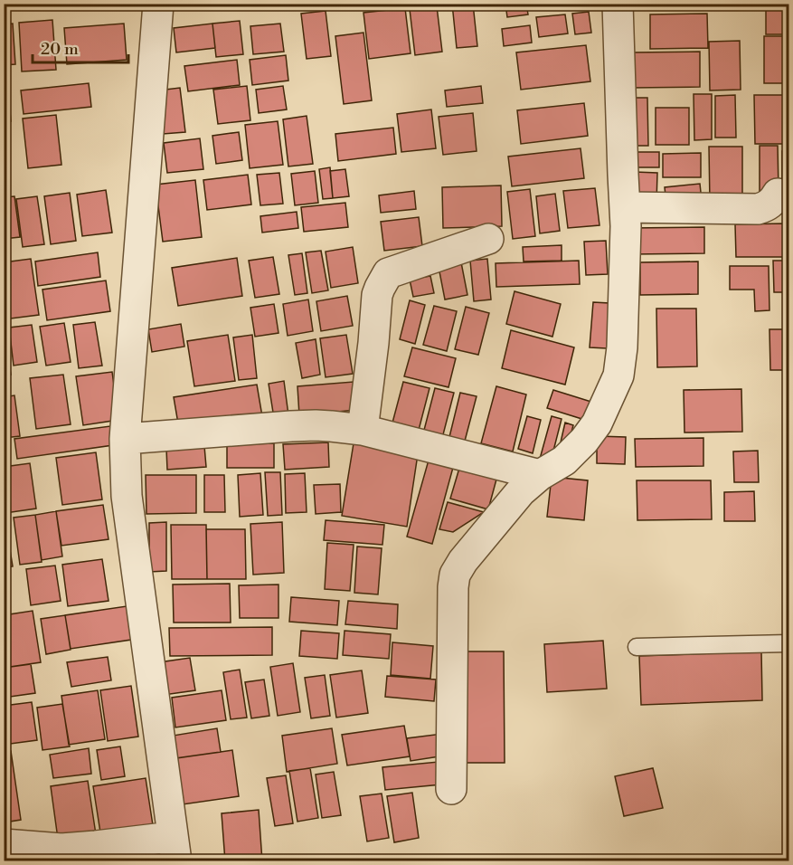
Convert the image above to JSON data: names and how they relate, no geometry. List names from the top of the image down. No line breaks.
{"scale_bar":"20 m"}
